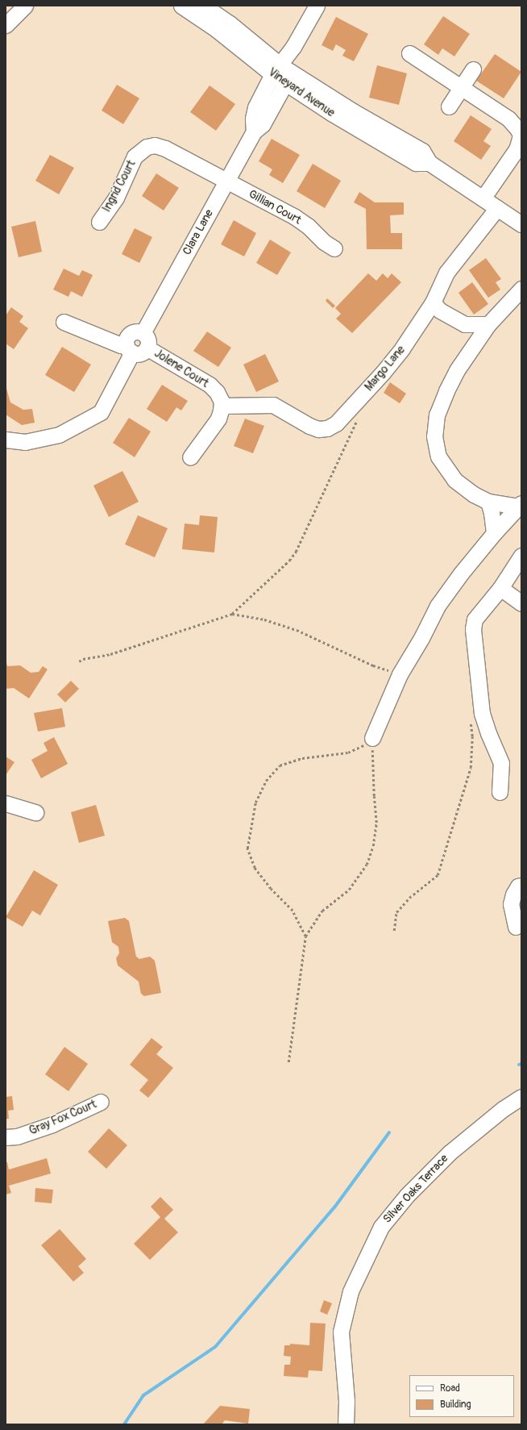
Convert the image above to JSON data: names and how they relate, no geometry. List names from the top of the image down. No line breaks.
{"streets":{"street":["Vineyard Avenue","Ingrid Court","Gillian Court","Clara Lane","Jolene Court","Margo Lane","Gray Fox Court","Silver Oaks Terrace"]},"crossings":[["Vineyard Avenue","Clara Lane"],["Vineyard Avenue","Margo Lane"],["Ingrid Court","Gillian Court"],["Ingrid Court","Clara Lane"],["Gillian Court","Clara Lane"],["Clara Lane","Jolene Court"],["Jolene Court","Margo Lane"]],"legend":["Road","Building"]}
